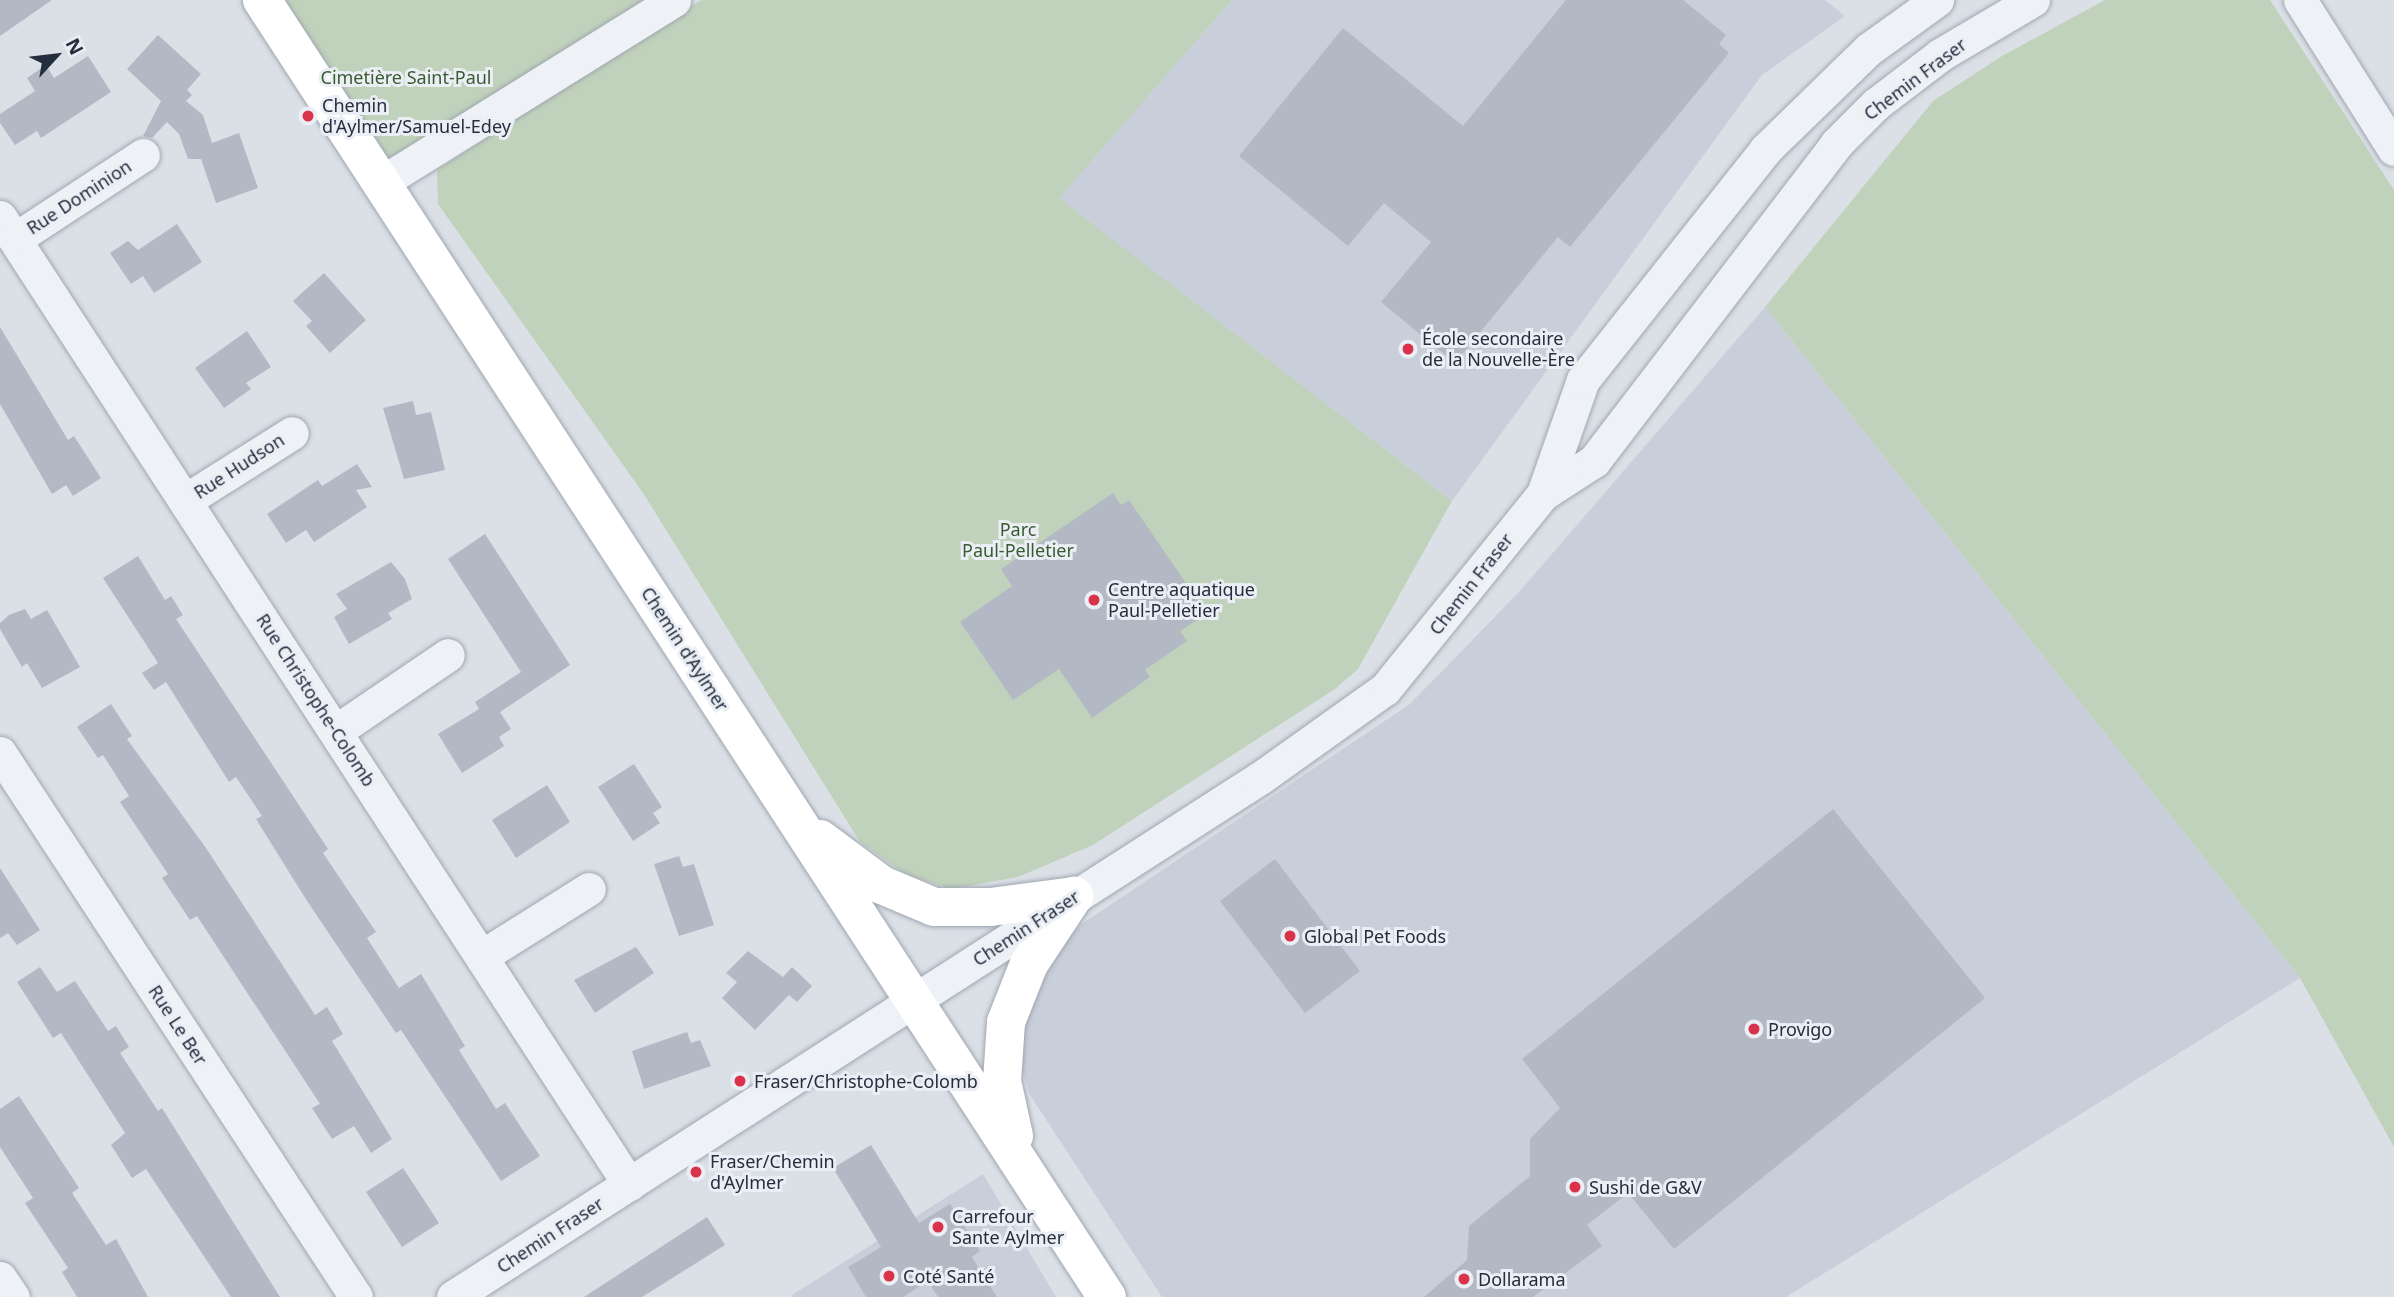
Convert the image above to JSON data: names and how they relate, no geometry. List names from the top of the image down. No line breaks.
{"streets":{"main road":["Chemin d'Aylmer"],"street":["Chemin Fraser","Rue Dominion","Rue Hudson","Rue Christophe-Colomb","Rue Le Ber"]},"crossings":[["Chemin Fraser","Chemin d'Aylmer"],["Chemin Fraser","Rue Christophe-Colomb"],["Rue Dominion","Rue Christophe-Colomb"],["Rue Hudson","Rue Christophe-Colomb"]],"parks":["Cimetière Saint-Paul","Parc Paul-Pelletier"],"places":["Chemin d'Aylmer/Samuel-Edey","École secondaire de la Nouvelle-Ère","Centre aquatique Paul-Pelletier","Global Pet Foods","Provigo","Fraser/Christophe-Colomb","Fraser/Chemin d'Aylmer","Sushi de G&V","Carrefour Sante Aylmer","Coté Santé","Dollarama"],"north":"top right"}
